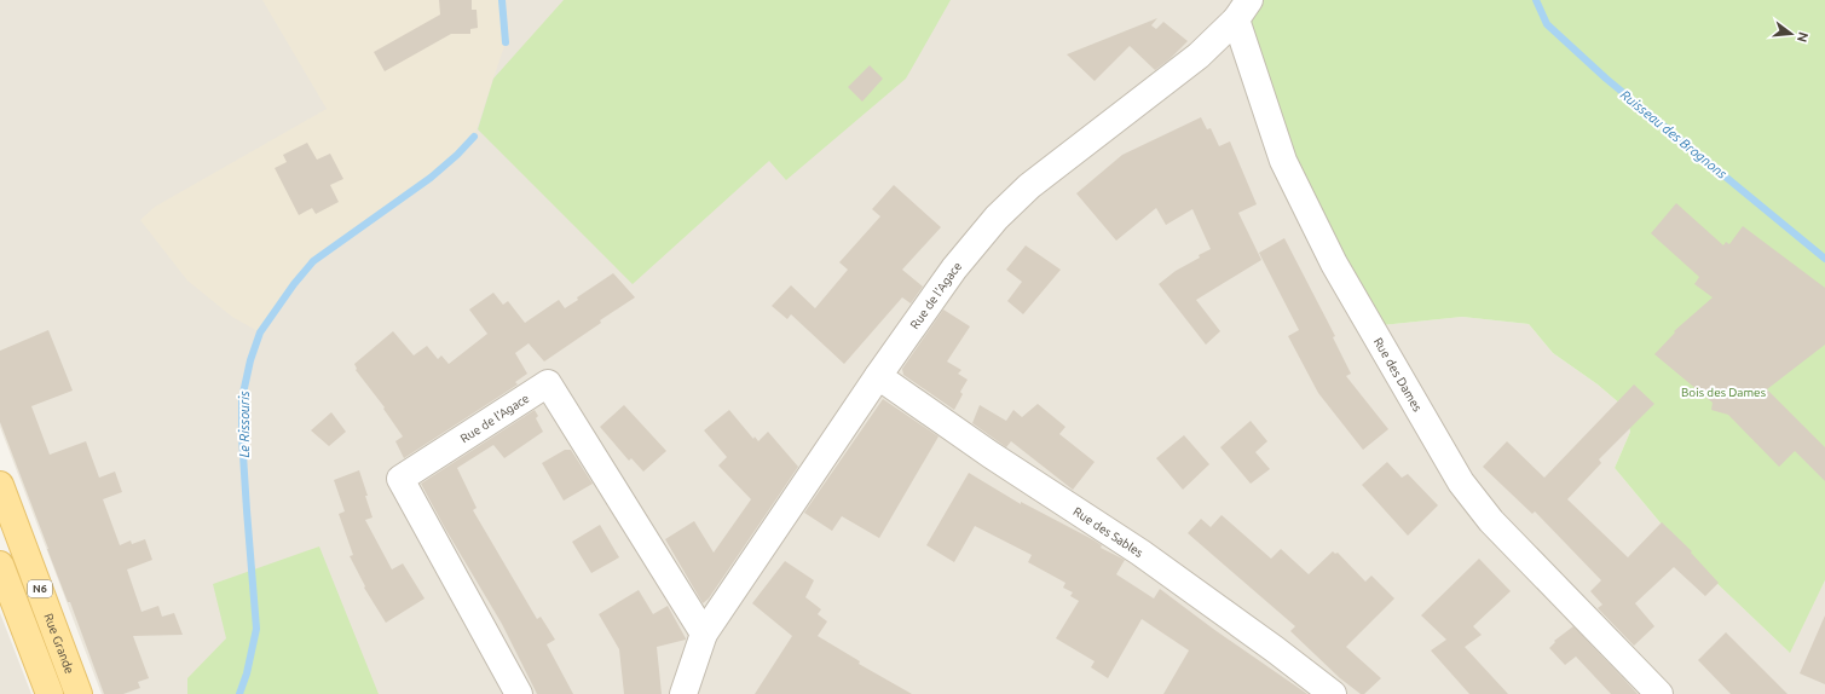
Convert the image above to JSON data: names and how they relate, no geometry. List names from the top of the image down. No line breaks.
{"streets":{"main road":["N6","Rue Grande"],"street":["Rue de l'Agace","Rue des Dames","Rue des Sables"]},"crossings":[["Rue de l'Agace","Rue des Dames"],["Rue de l'Agace","Rue des Sables"]],"water":["Ruisseau des Brognons","Le Rissouris"],"parks":["Bois des Dames"],"north":"right"}
